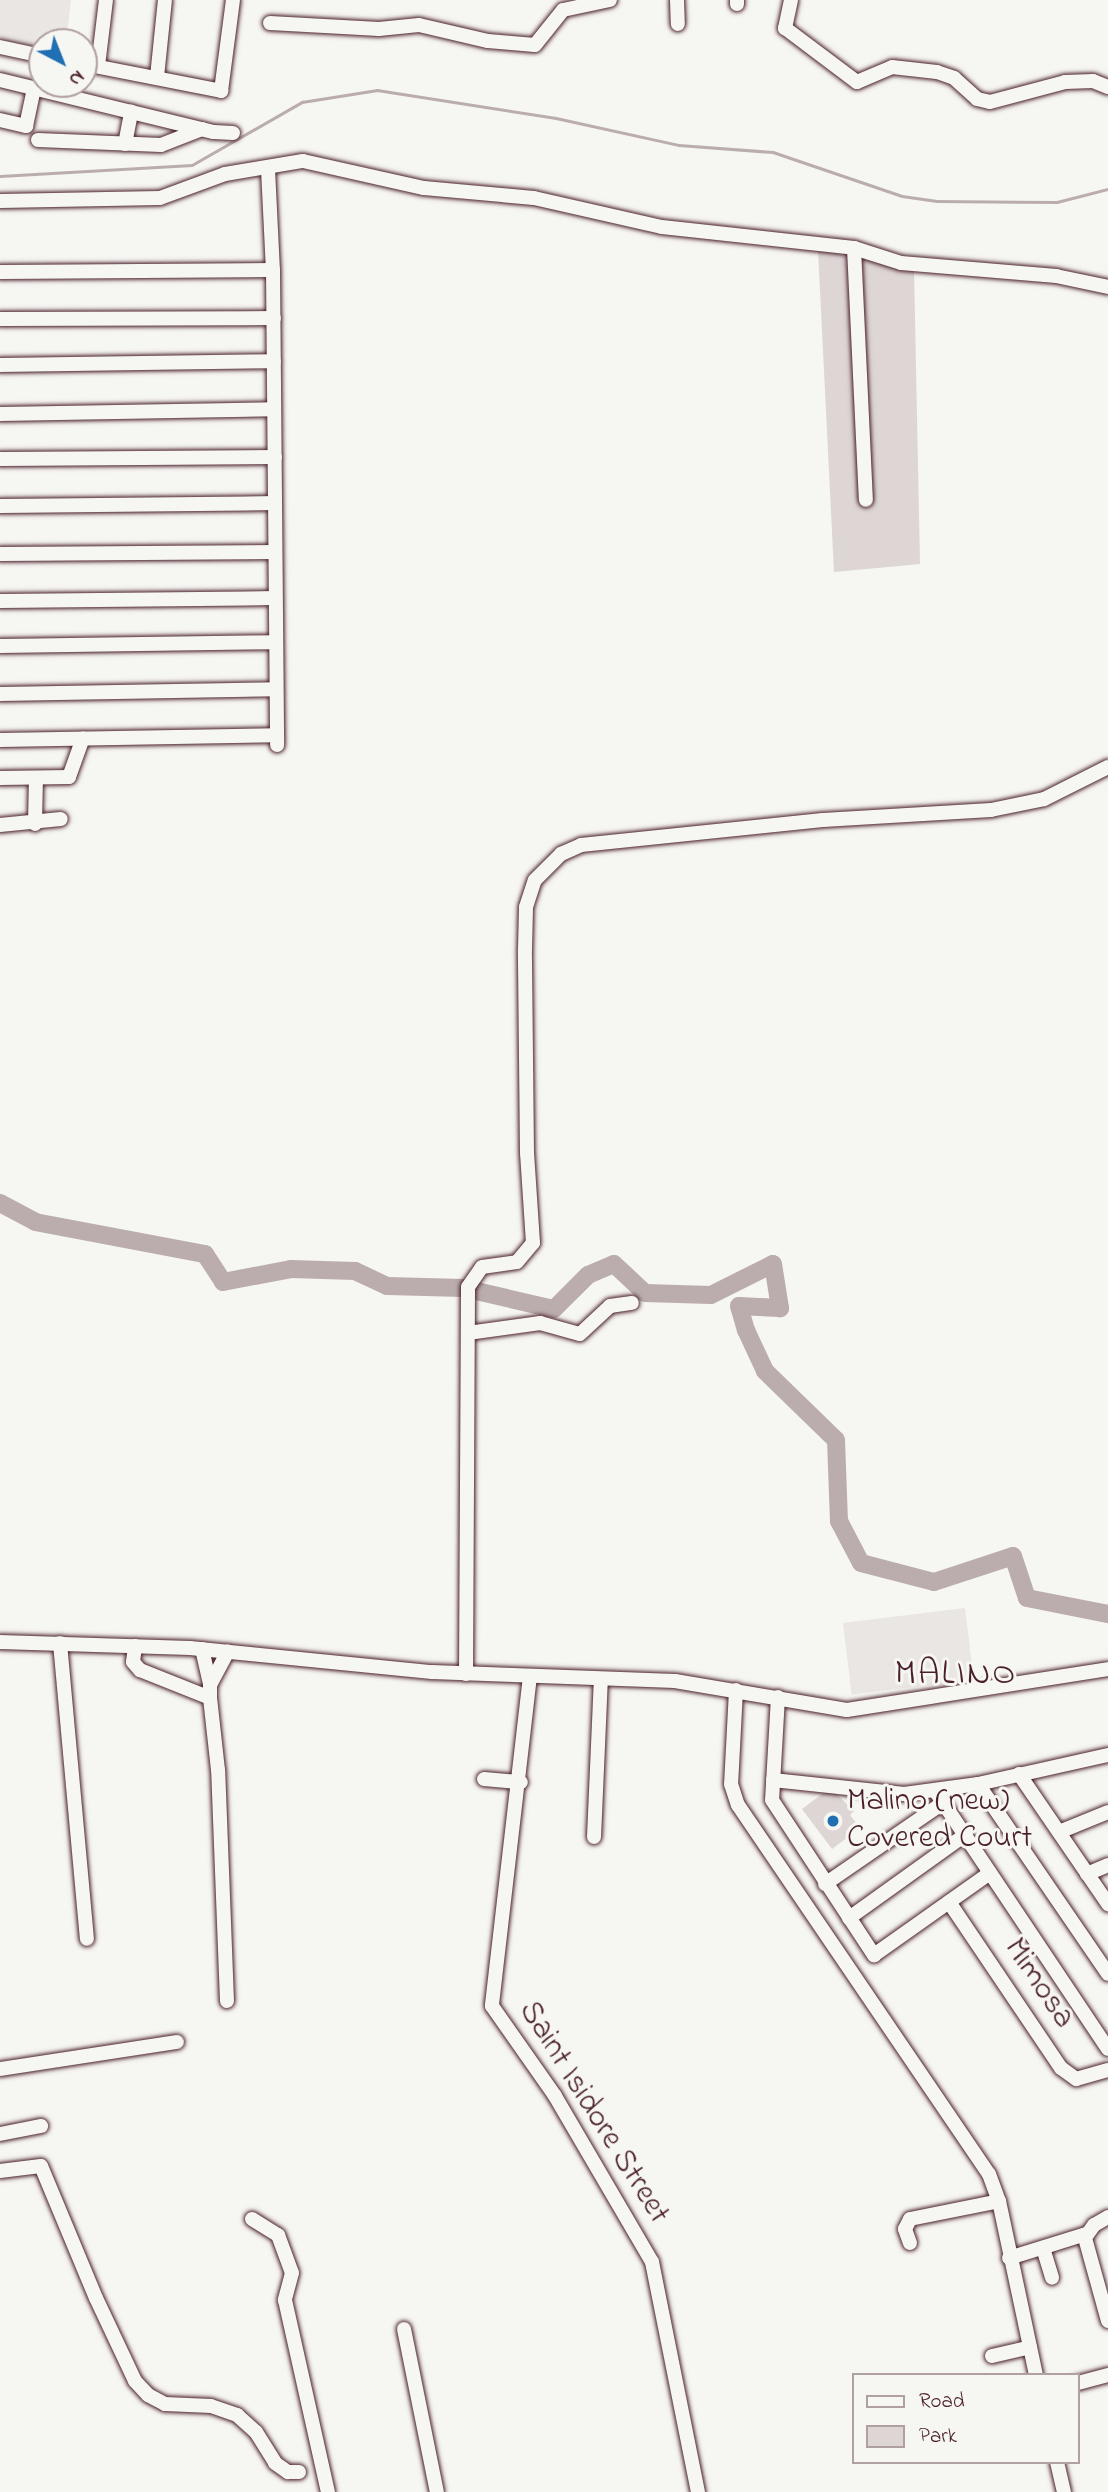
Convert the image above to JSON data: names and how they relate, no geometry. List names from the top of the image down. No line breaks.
{"streets":{"street":["Mimosa","Saint Isidore Street"]},"districts":["MALINO"],"places":["Malino (new) Covered Court"],"legend":["Road","Park"],"north":"bottom right"}
